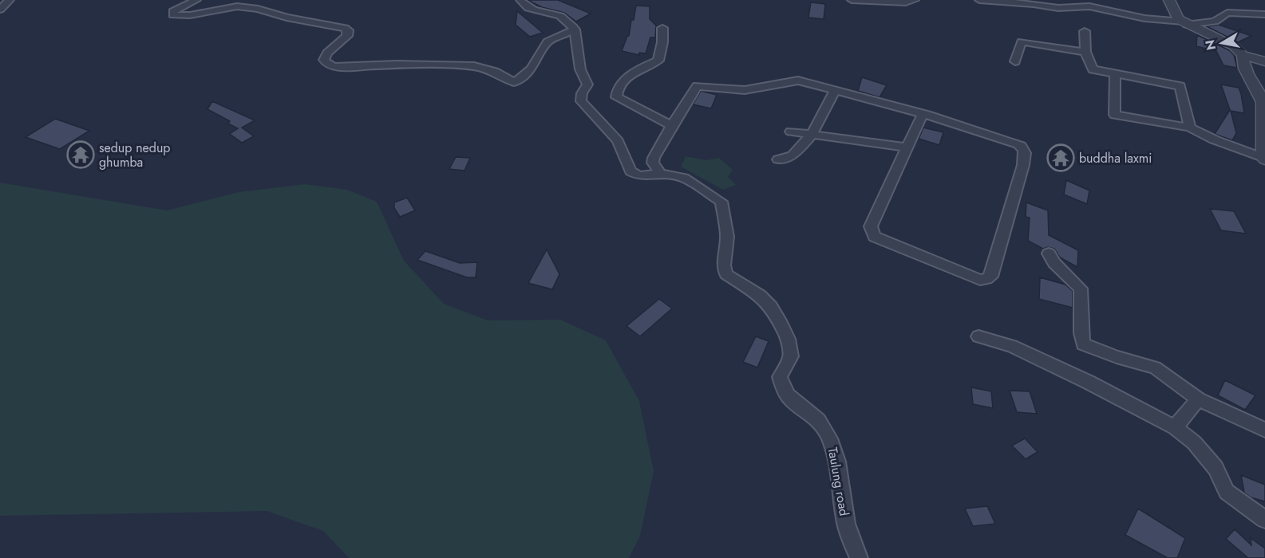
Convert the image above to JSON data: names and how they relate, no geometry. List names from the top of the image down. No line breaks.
{"streets":{"street":["Taulung road"]},"places":{"temple":["sedup nedup ghumba","buddha laxmi"]},"north":"left"}
